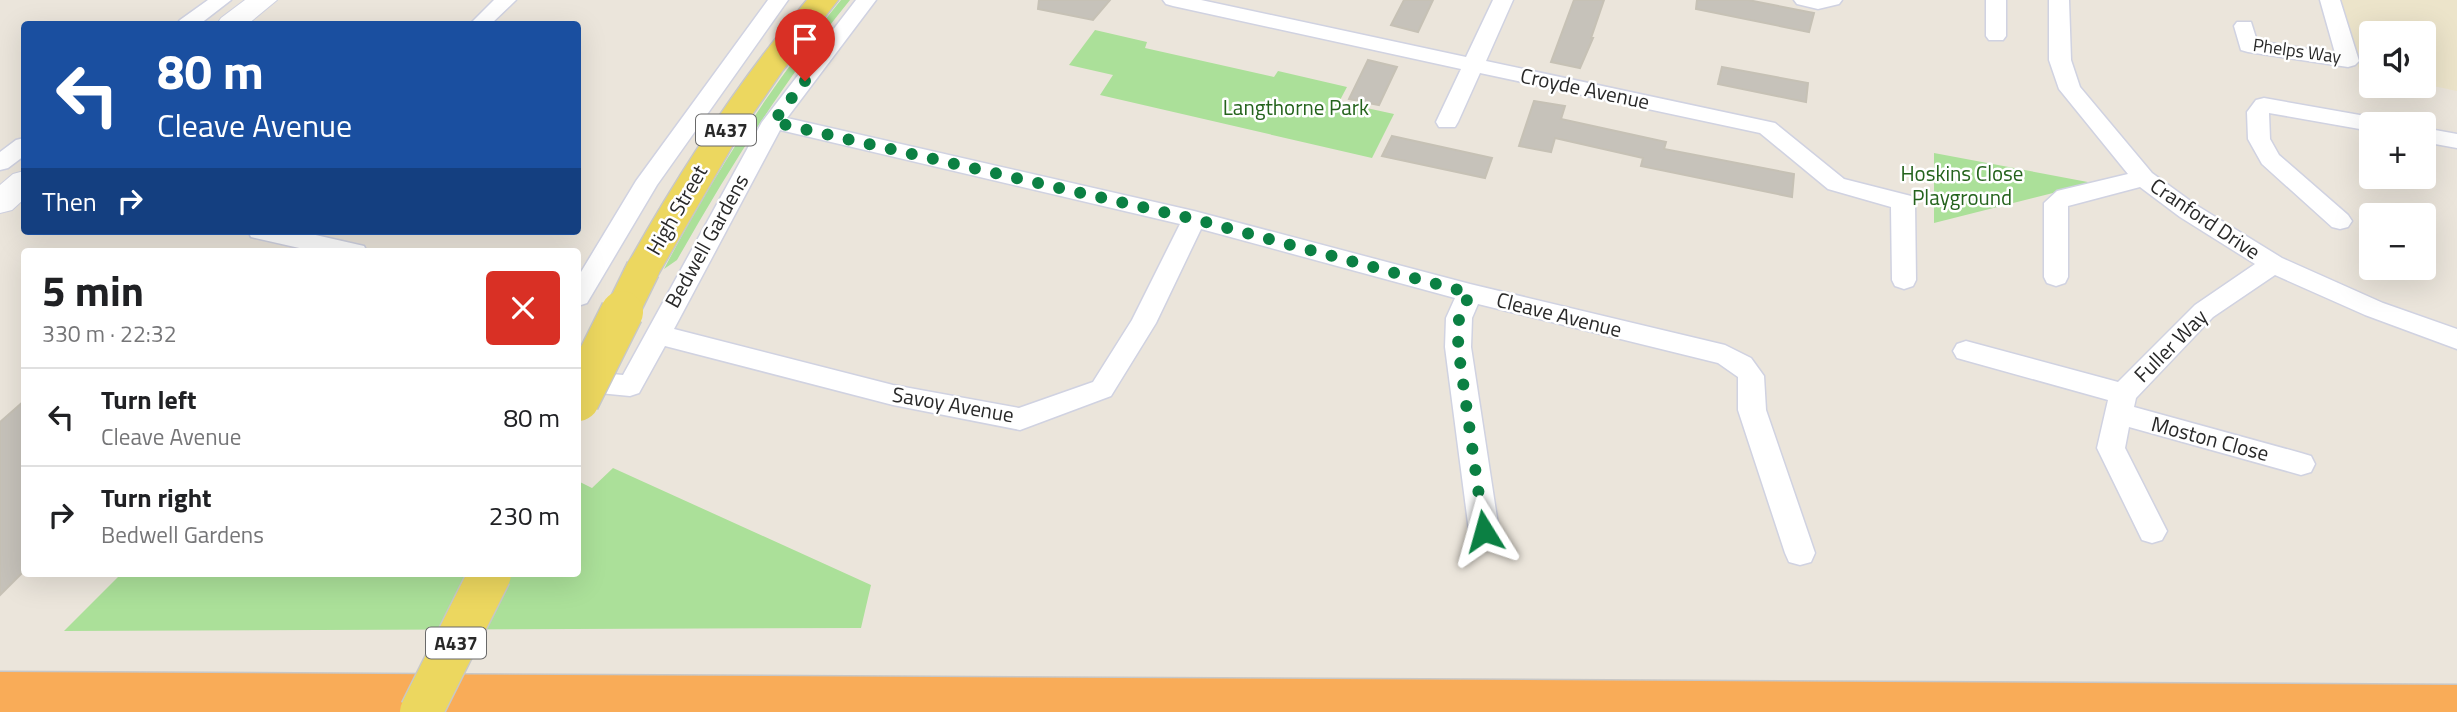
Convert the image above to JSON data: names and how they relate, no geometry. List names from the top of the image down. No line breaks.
{"streets":{"main road":["A437","High Street"],"street":["Phelps Way","Croyde Avenue","Cranford Drive","Bedwell Gardens","Cleave Avenue","Fuller Way","Savoy Avenue","Moston Close"]},"crossings":[["Cranford Drive","Fuller Way"],["Bedwell Gardens","Cleave Avenue"],["Bedwell Gardens","Savoy Avenue"],["Cleave Avenue","Savoy Avenue"],["Fuller Way","Moston Close"]],"parks":["Langthorne Park","Hoskins Close Playground"],"page":{"map_buttons":["+","−"],"turn":["80 m","Cleave Avenue"],"then":"Then","heading":["5 min","330 m · 22:32"],"list":[{"name":"Turn left","note":"Cleave Avenue","value":"80 m"},{"name":"Turn right","note":"Bedwell Gardens","value":"230 m"}]}}
